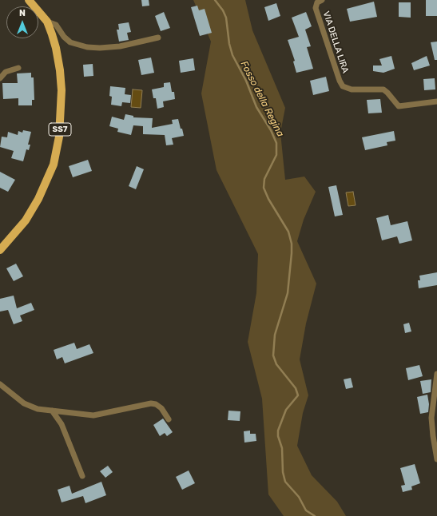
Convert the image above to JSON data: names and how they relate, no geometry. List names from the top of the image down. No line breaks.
{"streets":{"main road":["SS7"],"street":["VIA DELLA LIRA"]},"water":["Fosso della Regina"],"north":"top"}
